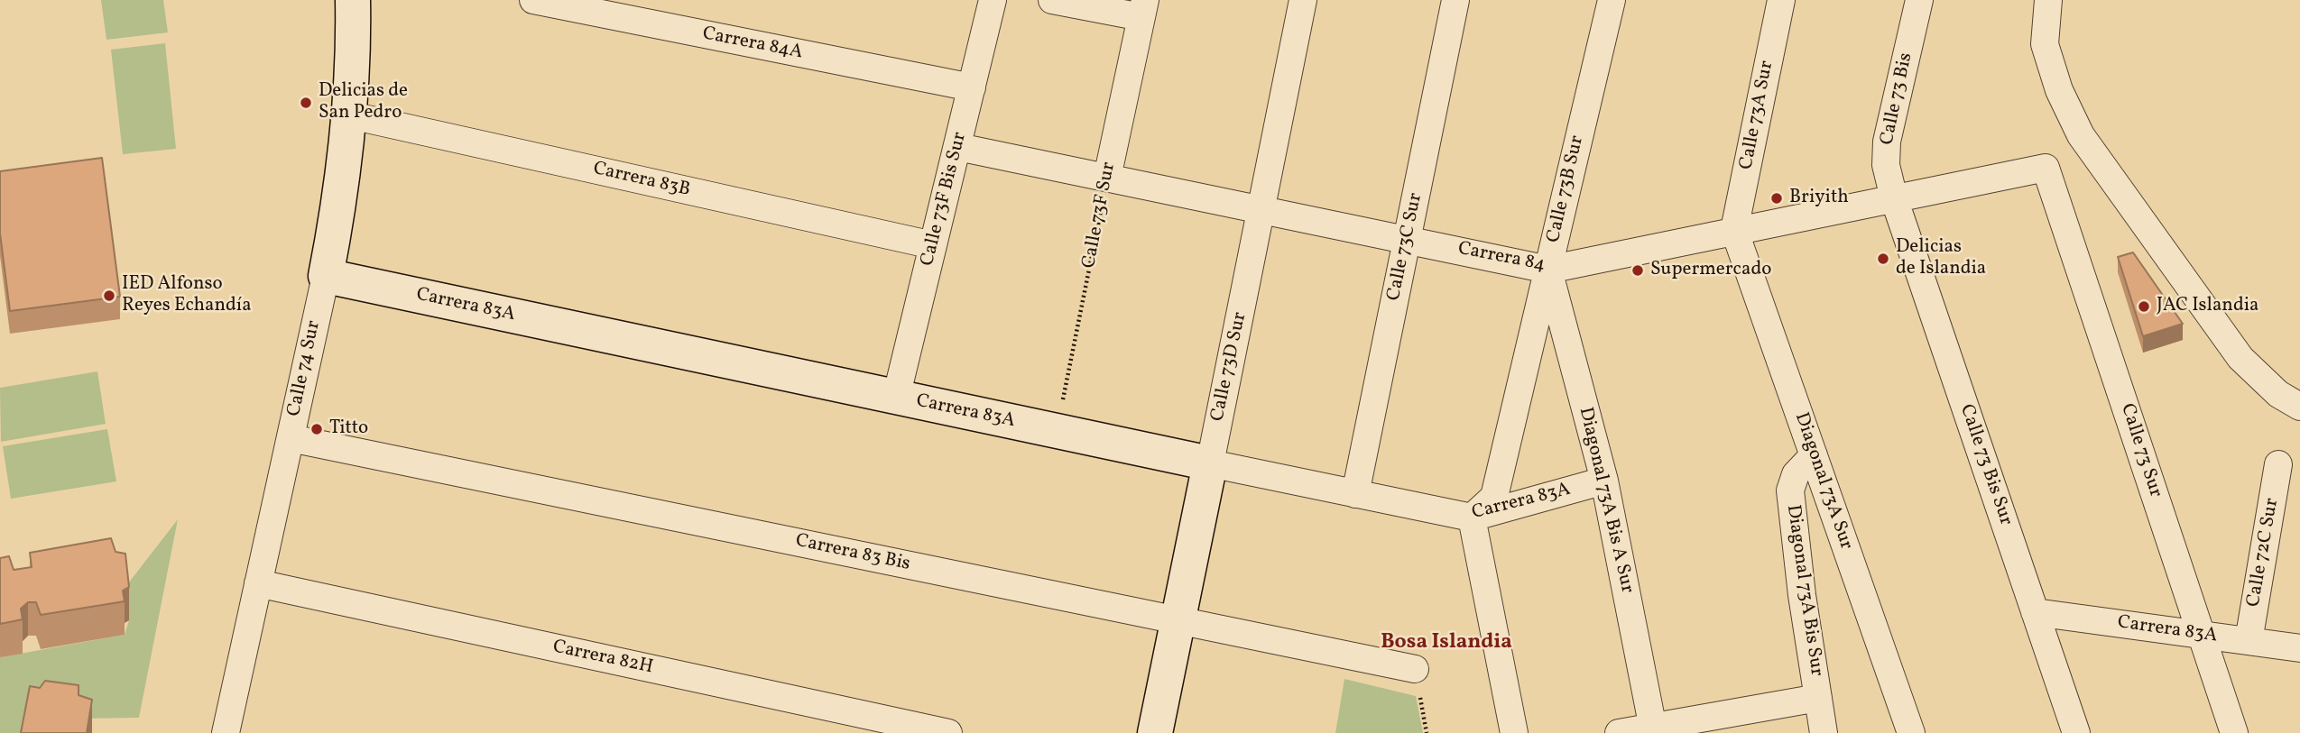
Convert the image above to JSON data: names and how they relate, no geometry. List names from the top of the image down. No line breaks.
{"streets":{"street":["Carrera 84A","Calle 73 Bis","Calle 73A Sur","Carrera 83B","Calle 73B Sur","Calle 73F Bis Sur","Calle 73F Sur","Calle 73C Sur","Carrera 84","Carrera 83A","Calle 73D Sur","Calle 74 Sur","Calle 73 Sur","Calle 73 Bis Sur","Diagonal 73A Sur","Diagonal 73A Bis A Sur","Calle 72C Sur","Carrera 83 Bis","Diagonal 73A Bis Sur","Carrera 82H"]},"crossings":[["Carrera 84A","Calle 73F Bis Sur"],["Calle 73 Bis","Carrera 84"],["Calle 73 Bis","Calle 73 Bis Sur"],["Calle 73A Sur","Carrera 84"],["Calle 73A Sur","Diagonal 73A Sur"],["Carrera 83B","Calle 73F Bis Sur"],["Carrera 83B","Calle 74 Sur"],["Calle 73B Sur","Carrera 84"],["Calle 73B Sur","Carrera 83A"],["Calle 73B Sur","Diagonal 73A Bis A Sur"],["Calle 73F Bis Sur","Carrera 84"],["Calle 73F Bis Sur","Carrera 83A"],["Calle 73F Sur","Carrera 84"],["Calle 73F Sur","Carrera 83A"],["Calle 73C Sur","Carrera 84"],["Calle 73C Sur","Carrera 83A"],["Carrera 84","Calle 73D Sur"],["Carrera 84","Calle 73 Sur"],["Carrera 84","Calle 73 Bis Sur"],["Carrera 84","Diagonal 73A Sur"],["Carrera 84","Diagonal 73A Bis A Sur"],["Carrera 83A","Calle 73D Sur"],["Carrera 83A","Calle 74 Sur"],["Carrera 83A","Calle 73 Sur"],["Carrera 83A","Calle 73 Bis Sur"],["Carrera 83A","Diagonal 73A Bis A Sur"],["Carrera 83A","Calle 72C Sur"],["Calle 73D Sur","Carrera 83 Bis"],["Calle 74 Sur","Carrera 83 Bis"],["Calle 74 Sur","Carrera 82H"],["Diagonal 73A Sur","Diagonal 73A Bis Sur"]],"districts":["Bosa Islandia"],"places":["Delicias de San Pedro","Briyith","Delicias de Islandia","Supermercado","IED Alfonso Reyes Echandía","JAC Islandia","Titto"]}
